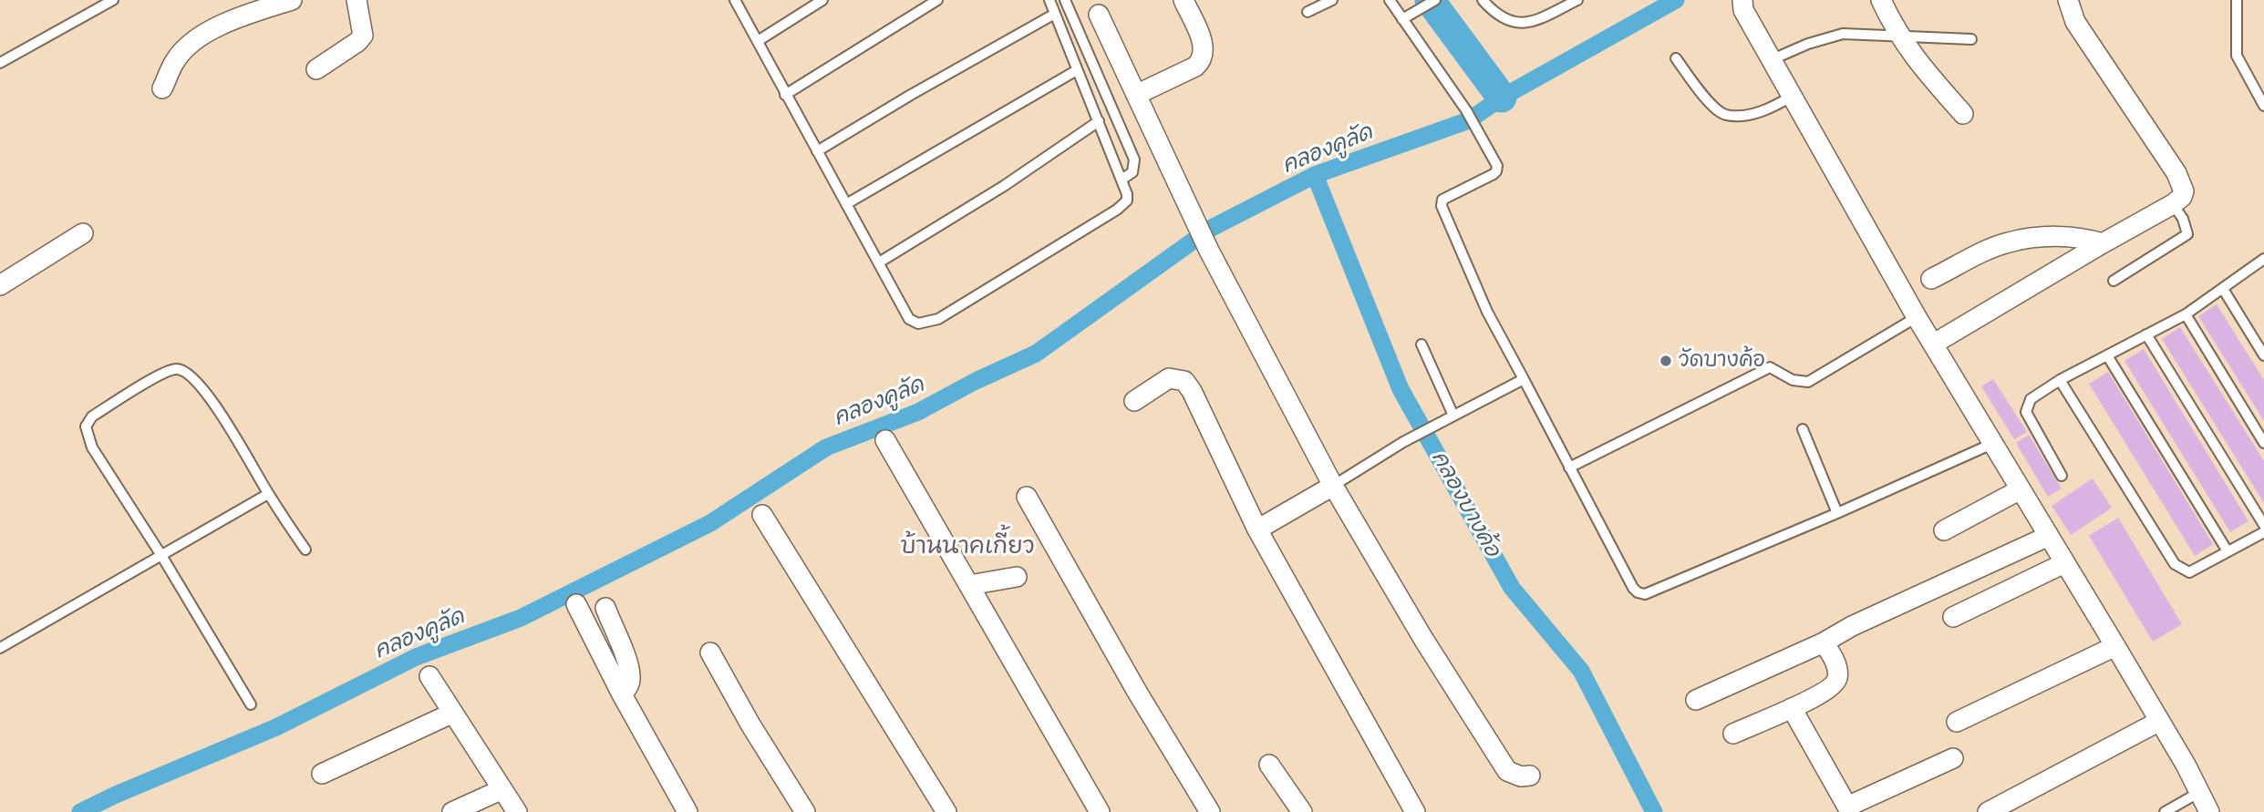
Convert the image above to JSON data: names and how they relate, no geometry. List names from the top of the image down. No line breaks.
{"districts":["บ้านนาคเกี้ยว"],"water":["คลองคูลัด","คลองบางค้อ"],"places":["วัดบางค้อ"]}
